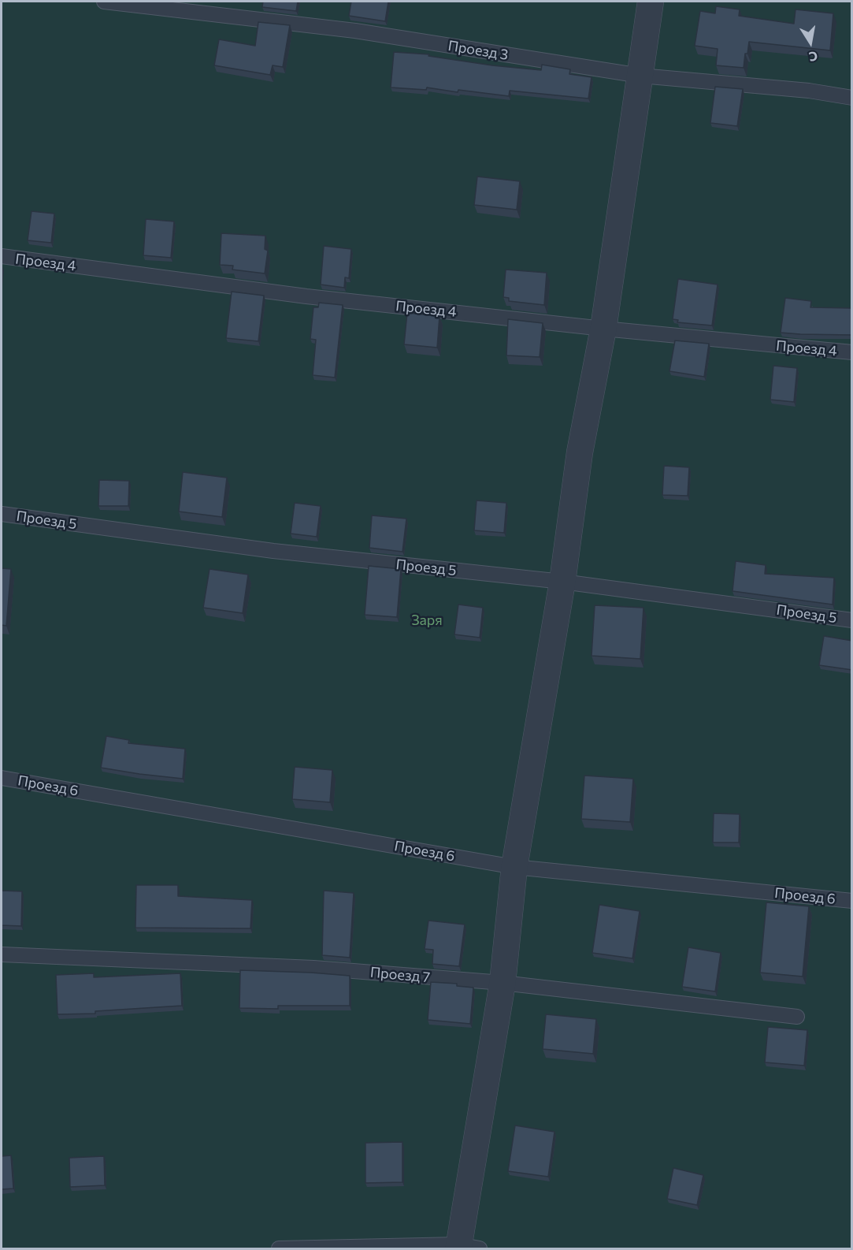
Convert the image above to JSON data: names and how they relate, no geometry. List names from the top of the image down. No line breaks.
{"streets":{"lane":["Проезд 3","Проезд 4","Проезд 5","Проезд 6","Проезд 7"]},"parks":["Заря"],"north":"bottom"}
